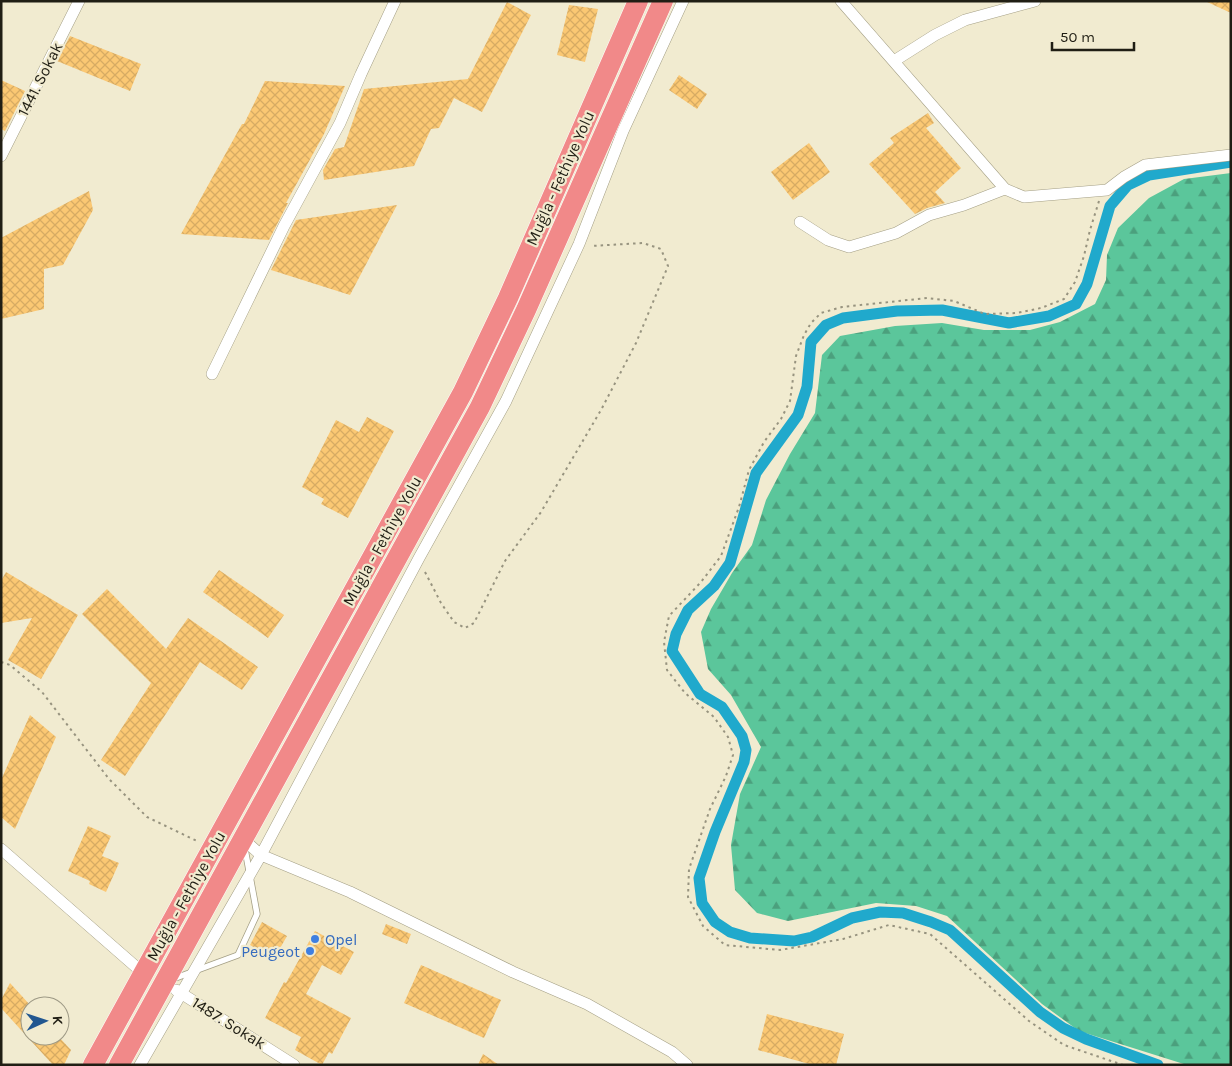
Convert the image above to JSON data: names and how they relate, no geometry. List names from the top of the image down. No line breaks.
{"streets":{"highway":["Muğla - Fethiye Yolu"],"street":["1441. Sokak","1487. Sokak"]},"crossings":[["Muğla - Fethiye Yolu","1487. Sokak"]],"places":["Opel","Peugeot"],"scale_bar":"50 m","north":"right"}
